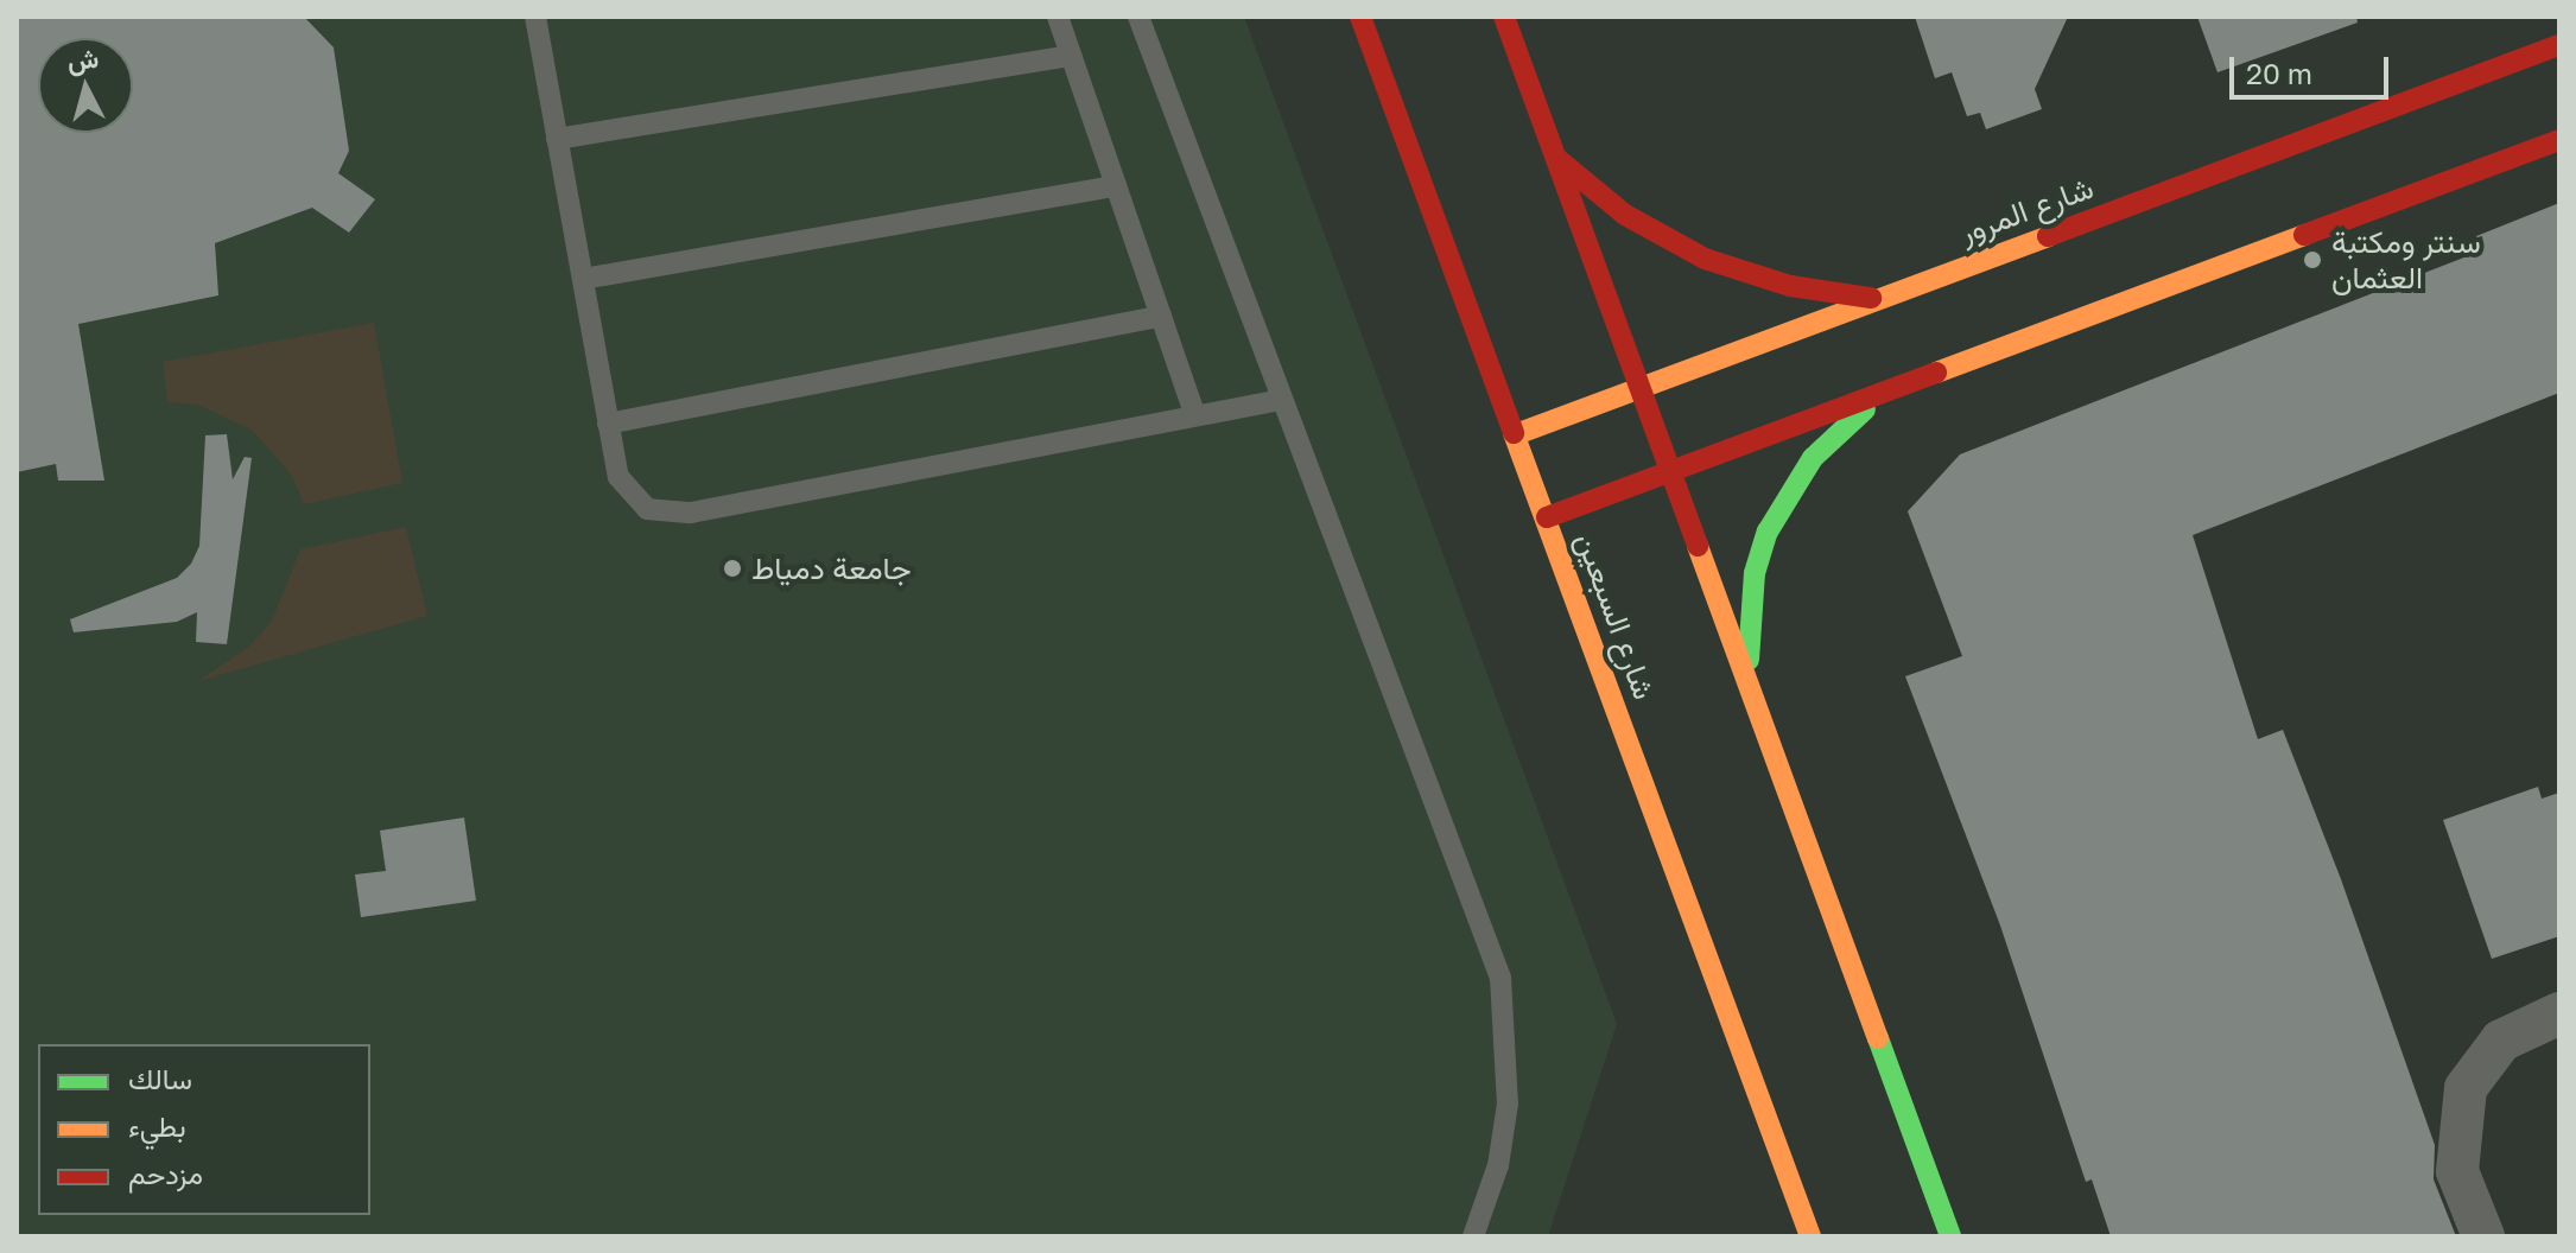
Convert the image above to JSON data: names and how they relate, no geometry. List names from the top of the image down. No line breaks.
{"streets":{"main road":["شارع المرور","شارع السبعين"]},"crossings":[["شارع المرور","شارع السبعين"]],"places":["سنتر ومكتبة العثمان","جامعة دمياط"],"legend":["سالك","بطيء","مزدحم"],"scale_bar":"20 m","north":"top"}
